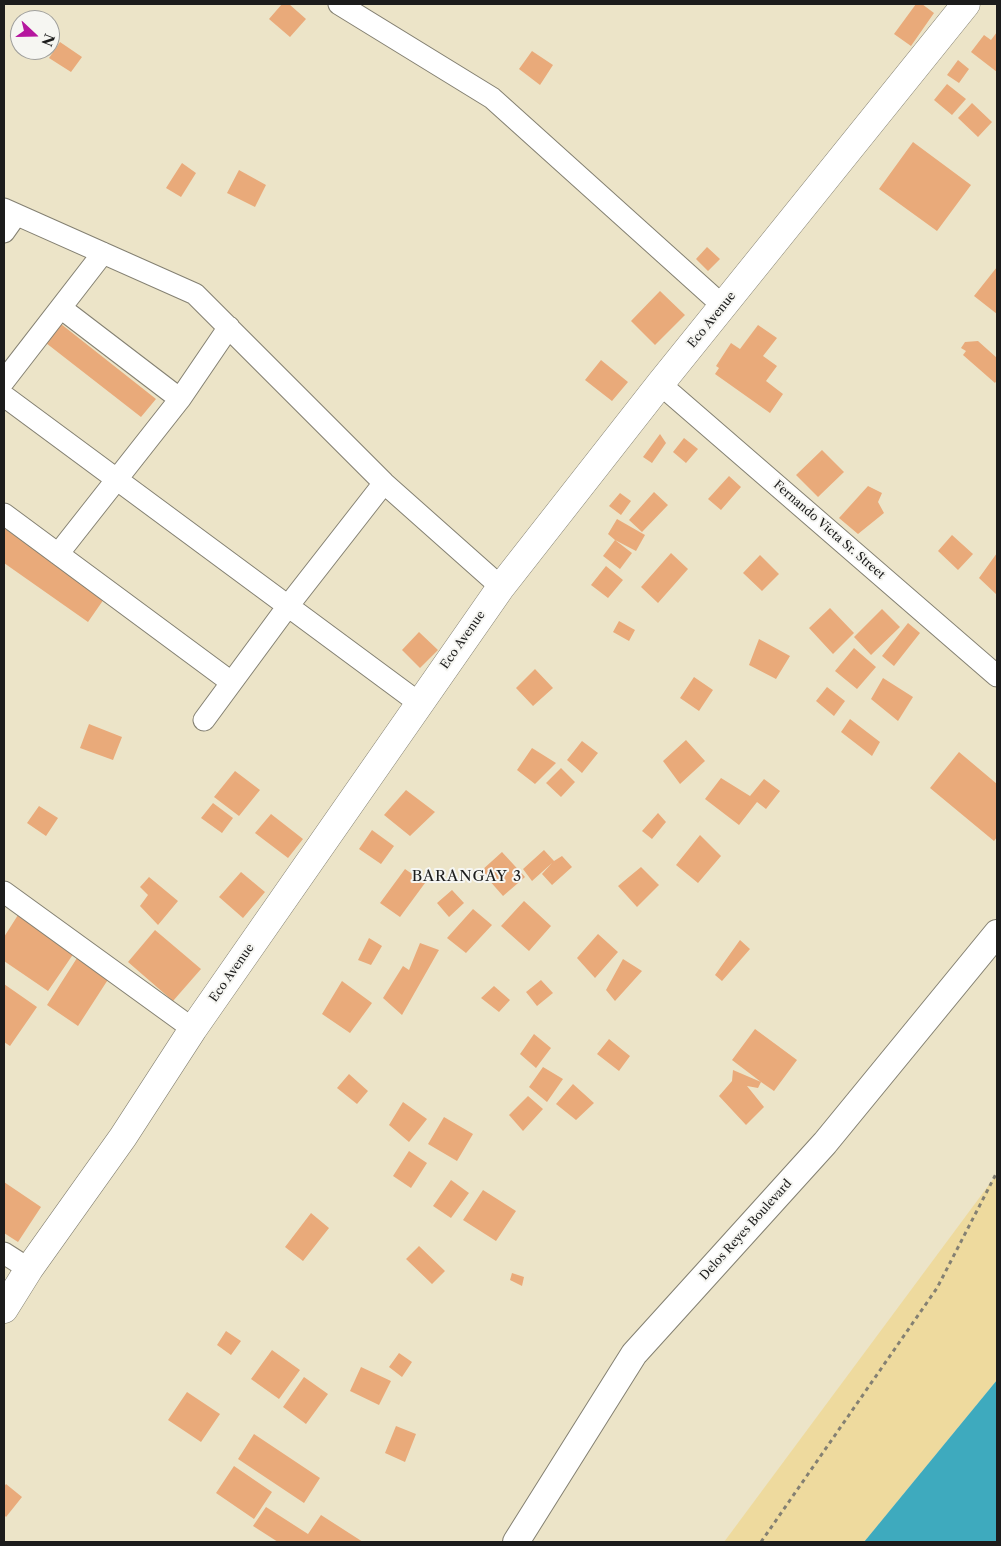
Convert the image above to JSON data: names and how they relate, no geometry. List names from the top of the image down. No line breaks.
{"streets":{"main road":["Eco Avenue"],"street":["Fernando Victa Sr. Street","Delos Reyes Boulevard"]},"crossings":[["Eco Avenue","Fernando Victa Sr. Street"]],"districts":["BARANGAY 3"],"north":"right"}
